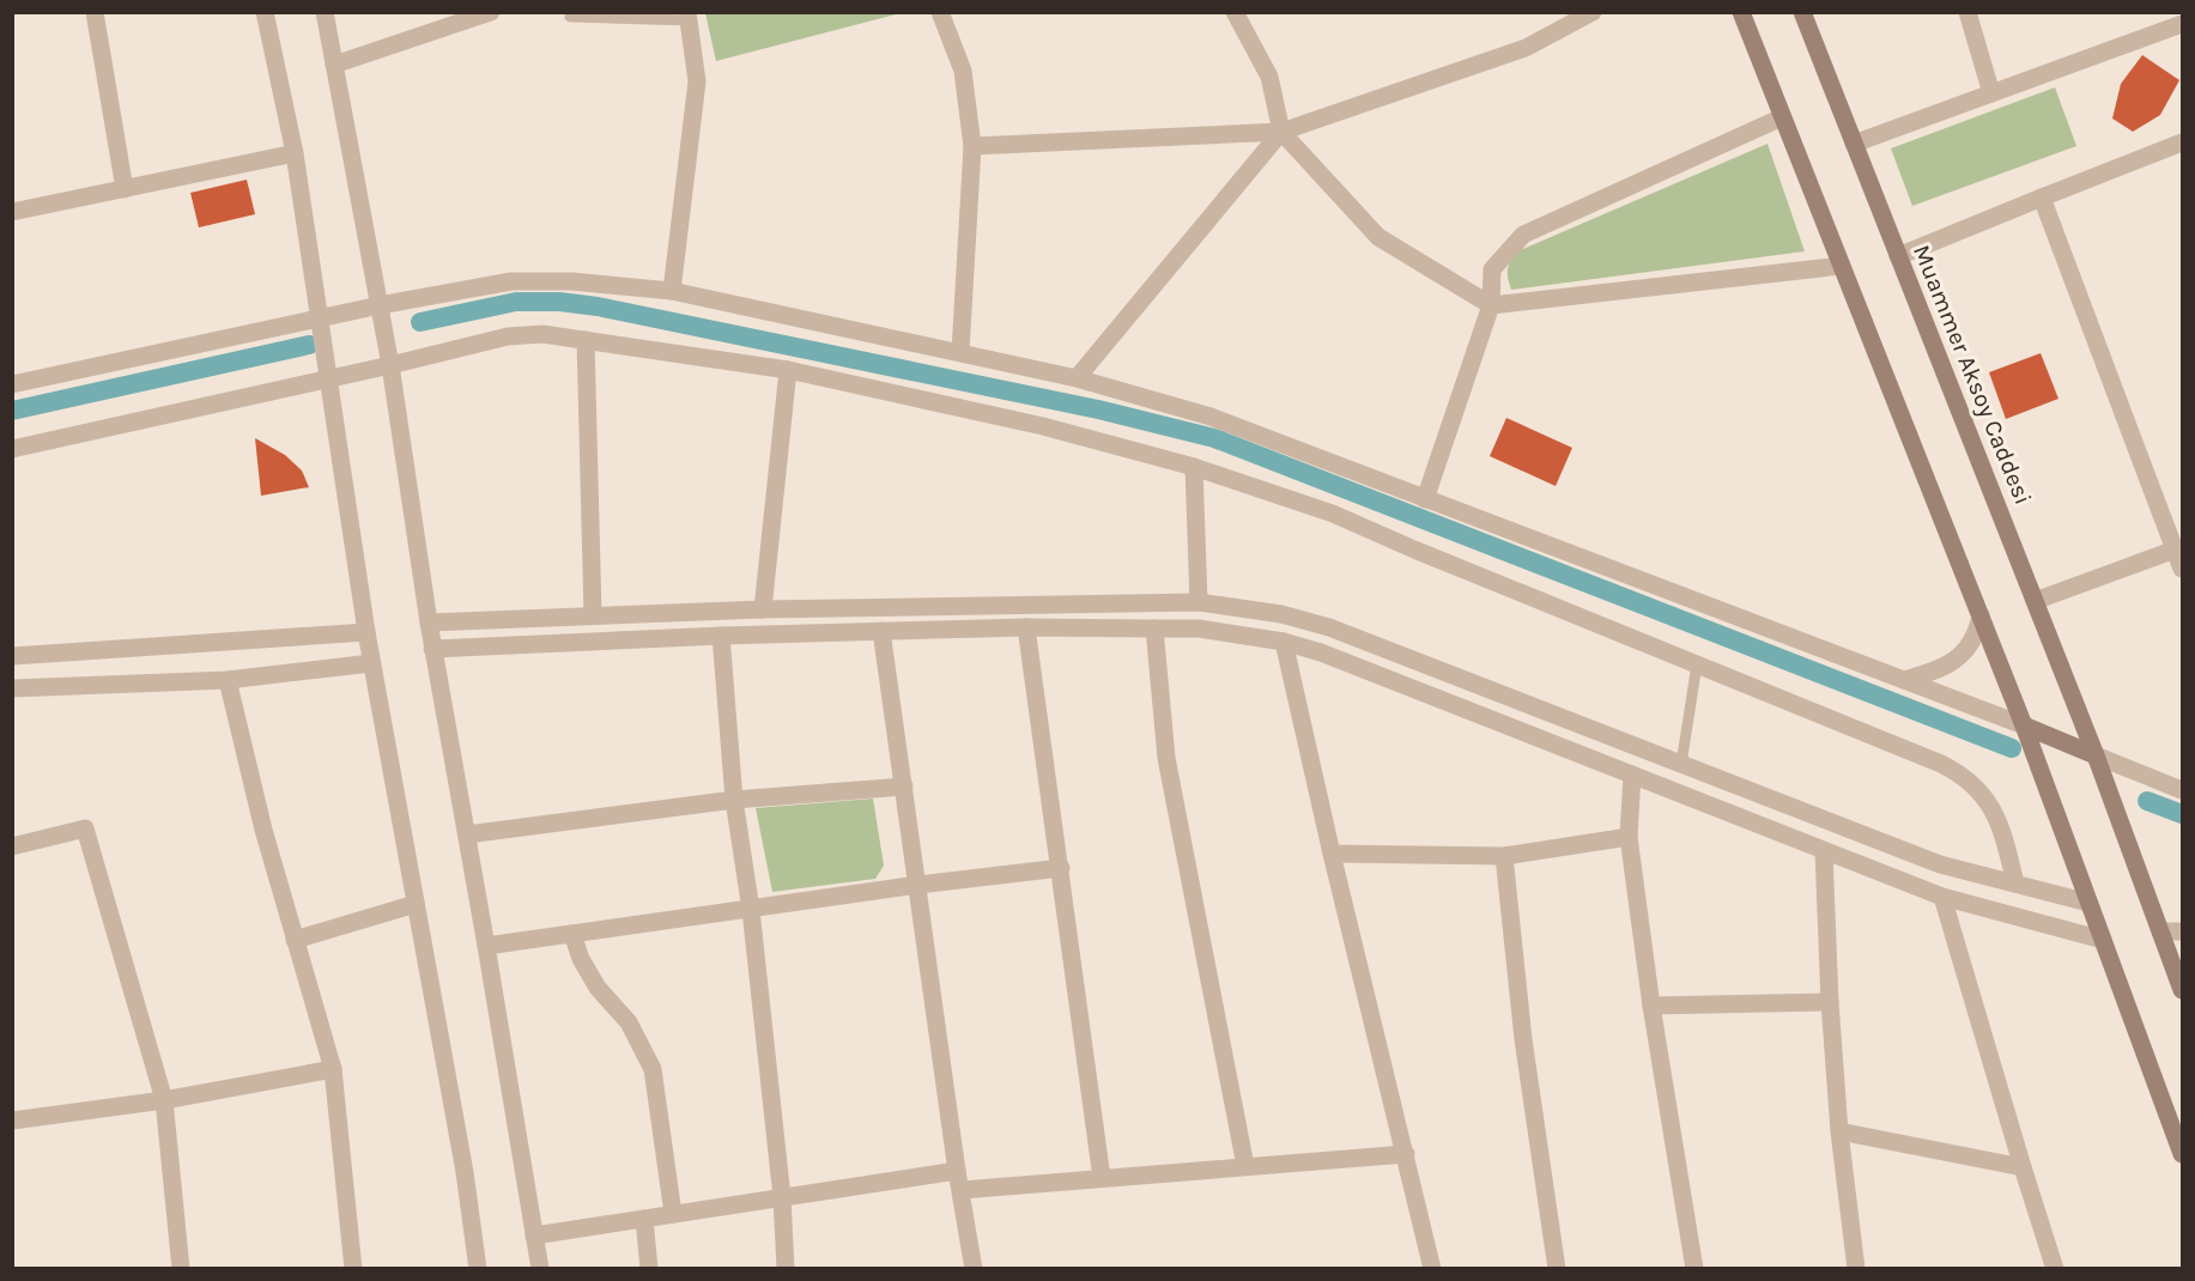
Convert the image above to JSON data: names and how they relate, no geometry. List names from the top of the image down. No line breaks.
{"streets":{"main road":["Muammer Aksoy Caddesi"]}}
